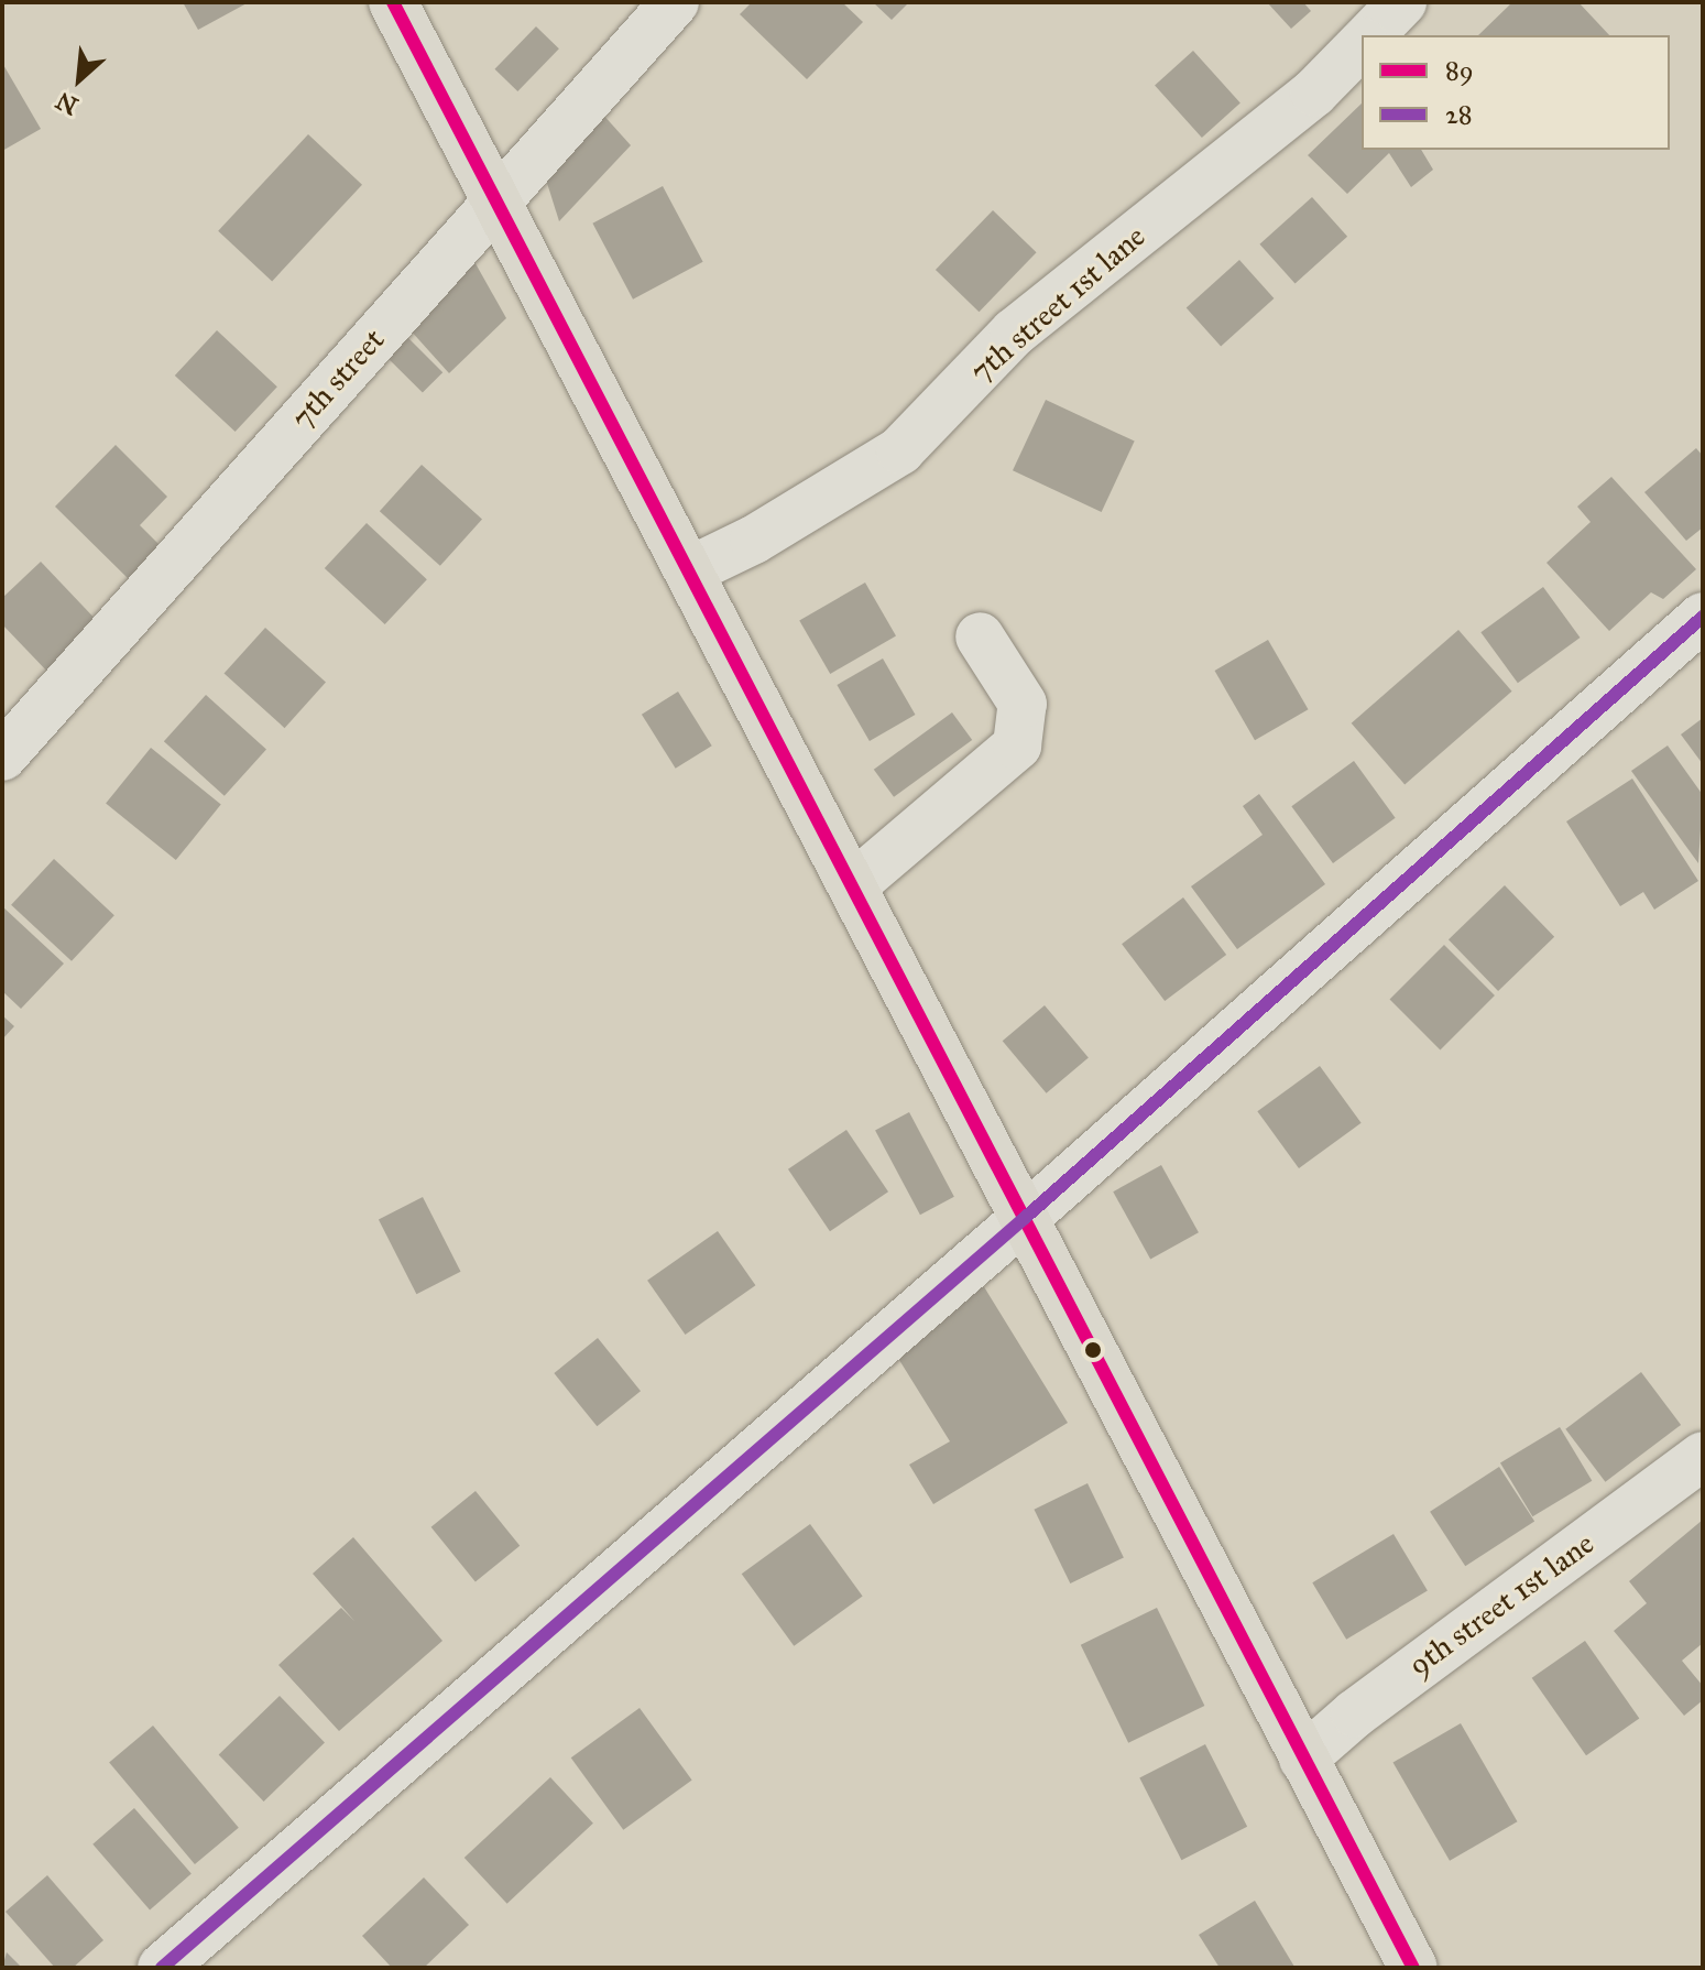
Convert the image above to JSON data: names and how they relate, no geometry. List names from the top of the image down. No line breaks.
{"streets":{"street":["7th street 1st lane","7th street","9th street 1st lane"]},"lines":["transit line 89","transit line 28"],"legend":["89","28"],"north":"bottom left"}
